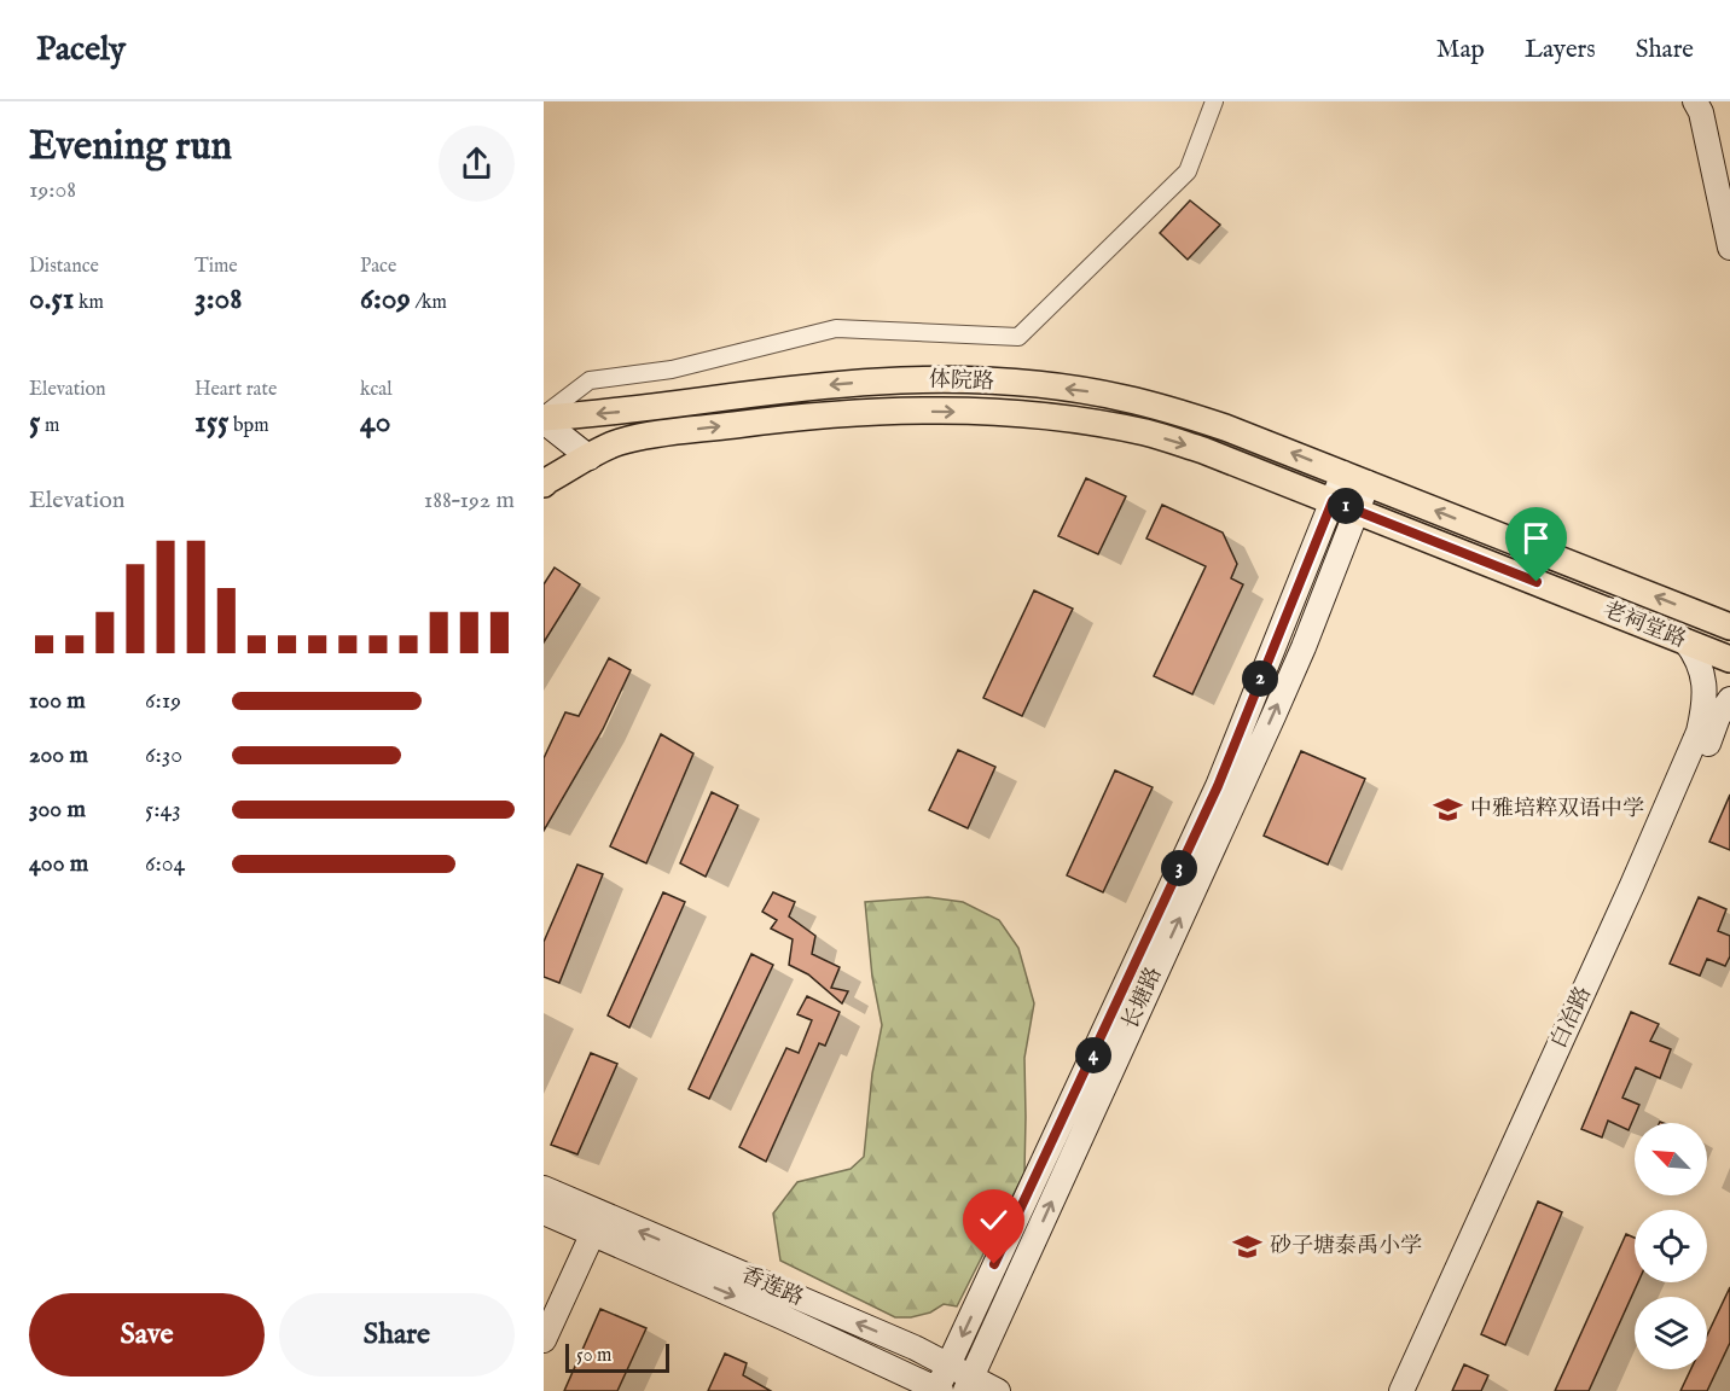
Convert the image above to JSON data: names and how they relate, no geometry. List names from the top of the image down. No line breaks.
{"streets":{"main road":["体院路","老祠堂路","长塘路","白冶路","香莲路"]},"crossings":[["体院路","老祠堂路"],["体院路","长塘路"],["老祠堂路","长塘路"],["老祠堂路","白冶路"],["长塘路","香莲路"]],"places":{"school or university":["中雅培粹双语中学","砂子塘泰禹小学"]},"scale_bar":"50 m","north":"top left","page":{"header":"Pacely","nav":["Map","Layers","Share"],"heading":["Evening run","19:08"],"stats":[["Distance","0.51 km"],["Time","3:08"],["Pace","6:09 /km"],["Elevation","5 m"],["Heart rate","155 bpm"],["kcal","40"]],"chart":["Elevation","188–192 m"],"pins":["1","2","3","4"],"list":[{"name":"100 m","note":"6:19"},{"name":"200 m","note":"6:30"},{"name":"300 m","note":"5:43"},{"name":"400 m","note":"6:04"}],"buttons":["Save","Share"],"scale":"50 m"}}
